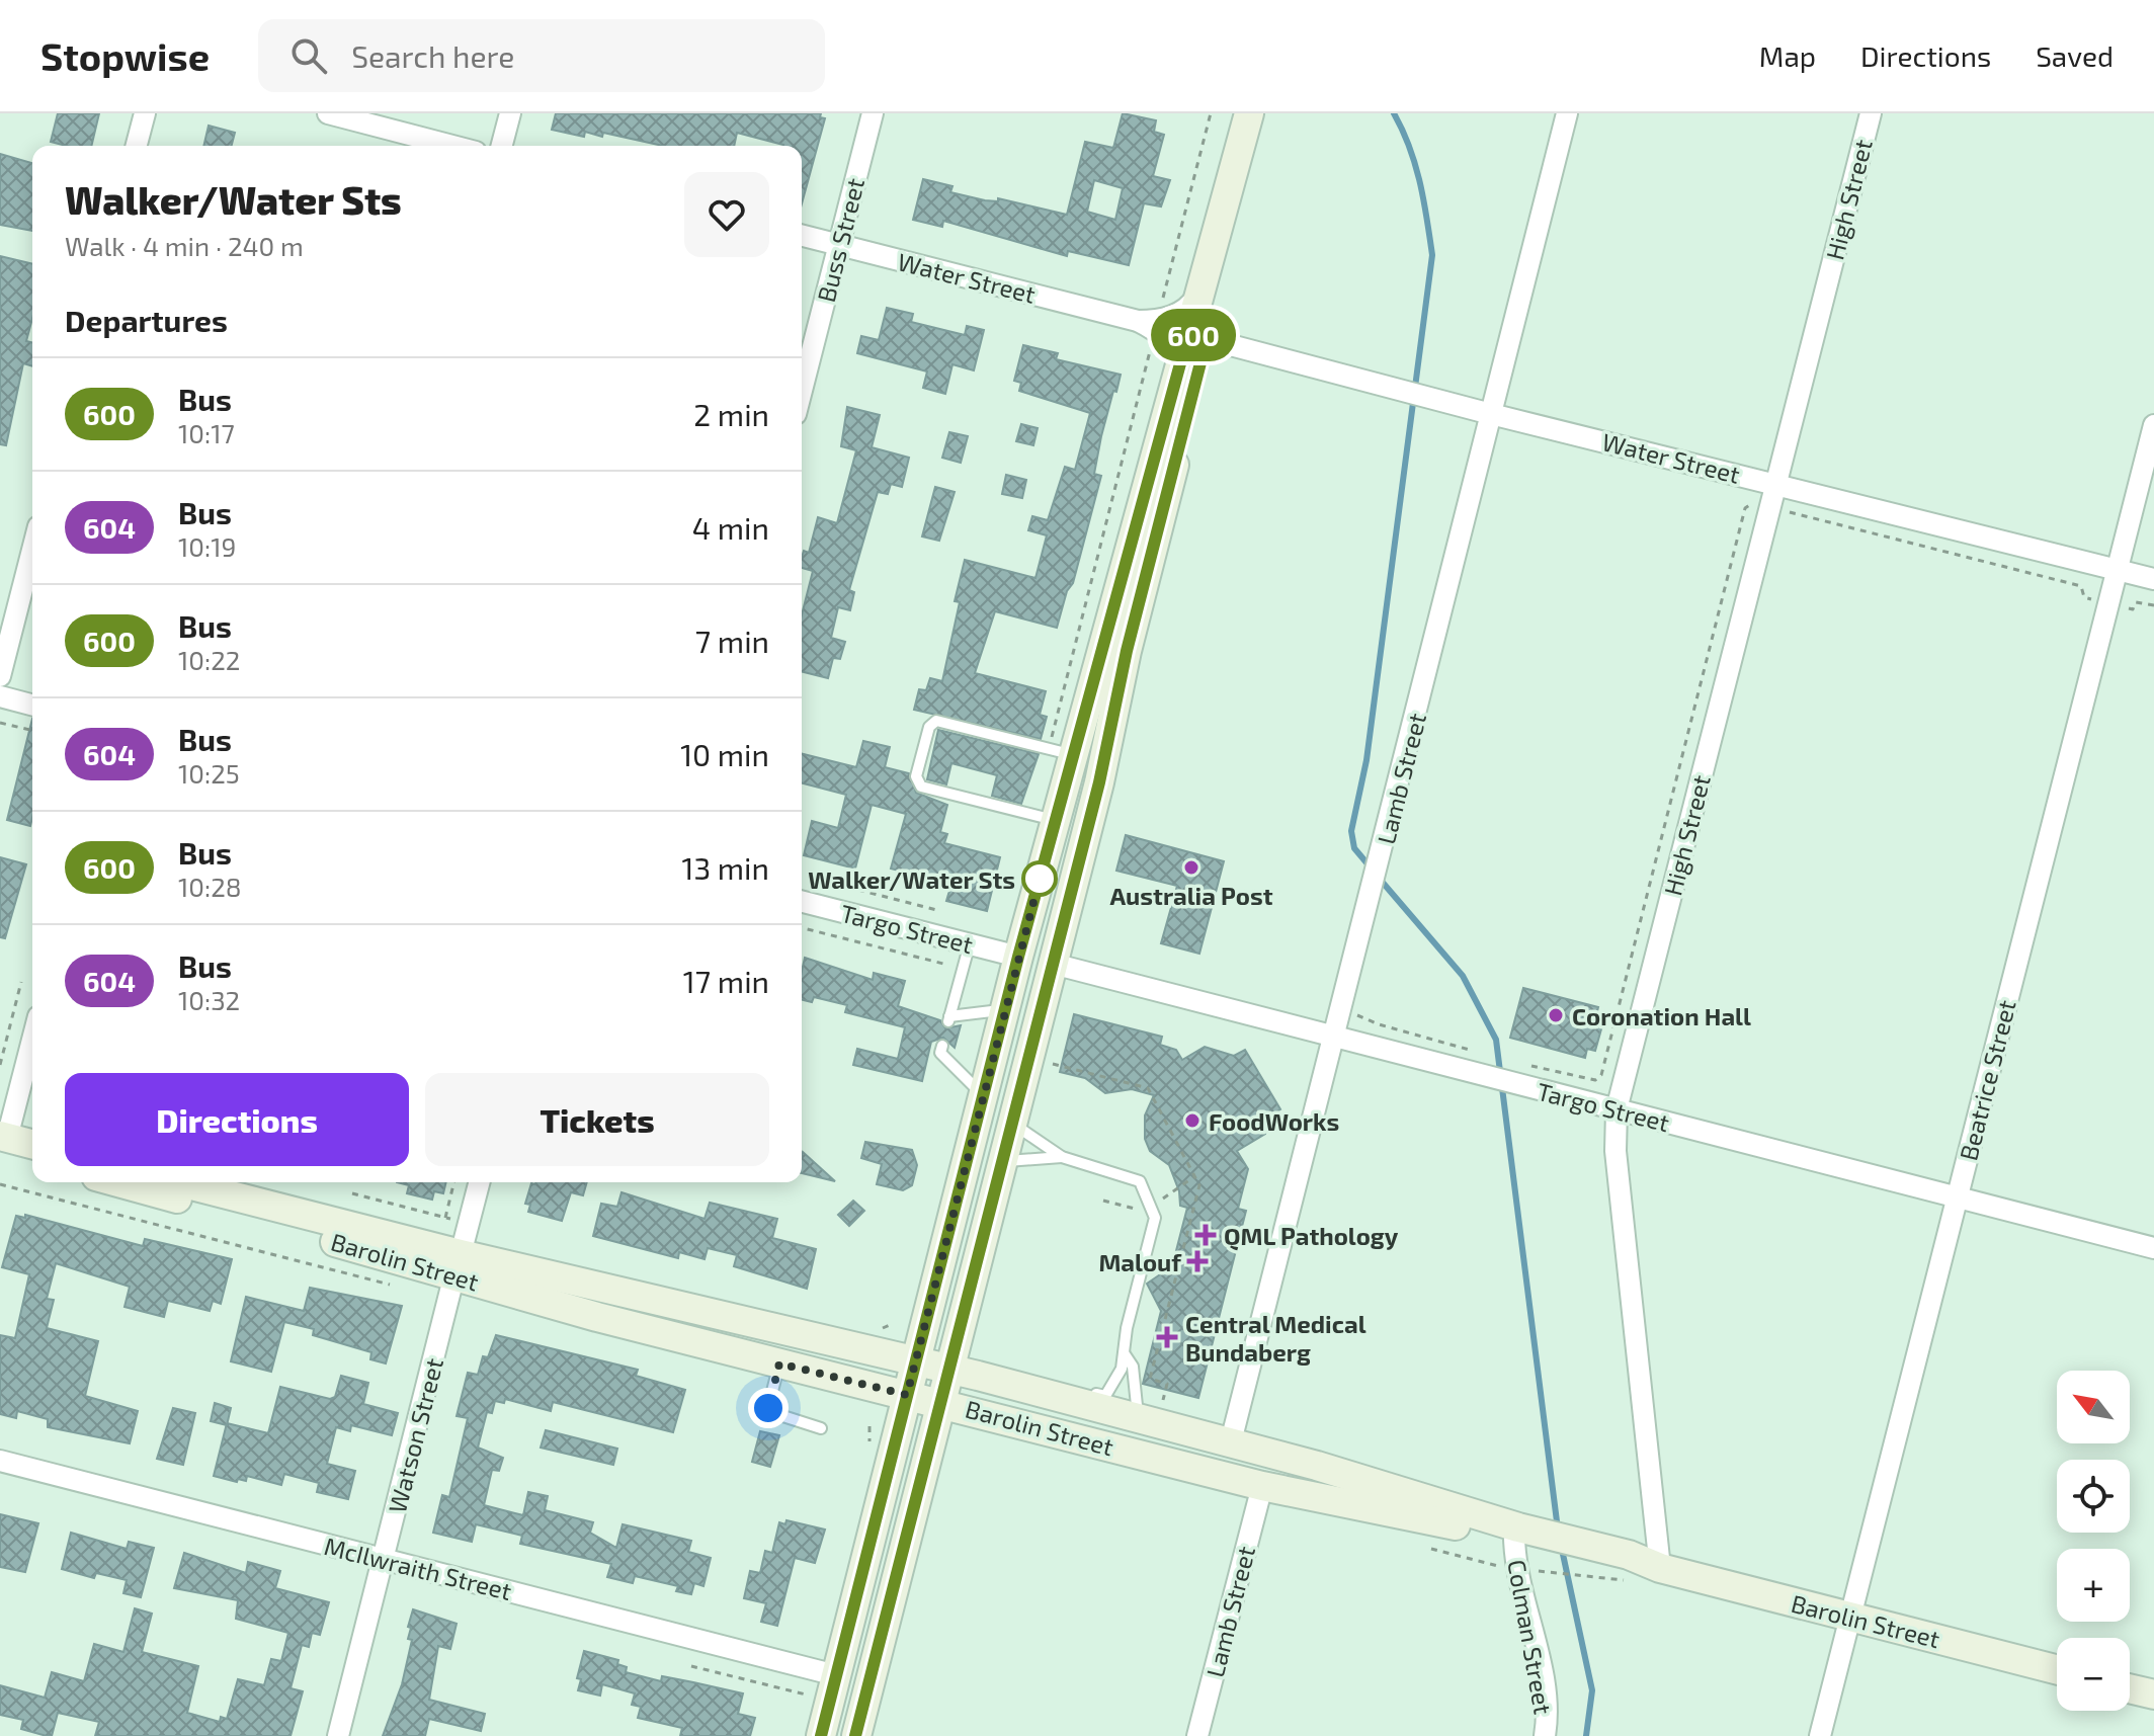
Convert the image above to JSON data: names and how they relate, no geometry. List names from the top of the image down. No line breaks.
{"streets":{"main road":["Barolin Street"],"street":["High Street","Buss Street","Water Street","Lamb Street","Targo Street","Beatrice Street","Watson Street","McIlwraith Street","Colman Street"]},"crossings":[["High Street","Water Street"],["High Street","Targo Street"],["High Street","Barolin Street"],["Buss Street","Water Street"],["Water Street","Lamb Street"],["Water Street","Beatrice Street"],["Lamb Street","Targo Street"],["Lamb Street","Barolin Street"],["Targo Street","Beatrice Street"],["Beatrice Street","Barolin Street"],["Barolin Street","Watson Street"],["Barolin Street","Colman Street"],["Watson Street","McIlwraith Street"]],"places":{"other":["Australia Post","Walker/Water Sts","Coronation Hall","FoodWorks"],"health":["QML Pathology","Malouf","Central Medical Bundaberg"]},"lines":["bus line 600"],"north":"top left","page":{"header":"Stopwise","search":"Search here","nav":["Map","Directions","Saved"],"on_map":"600","heading":[["Walker/Water Sts","Walk · 4 min · 240 m"],"Departures"],"list":[{"mark":"600","name":"Bus","note":"10:17","value":"2 min"},{"mark":"604","name":"Bus","note":"10:19","value":"4 min"},{"mark":"600","name":"Bus","note":"10:22","value":"7 min"},{"mark":"604","name":"Bus","note":"10:25","value":"10 min"},{"mark":"600","name":"Bus","note":"10:28","value":"13 min"},{"mark":"604","name":"Bus","note":"10:32","value":"17 min"}],"buttons":["Directions","Tickets"],"map_buttons":["+","−"]}}
